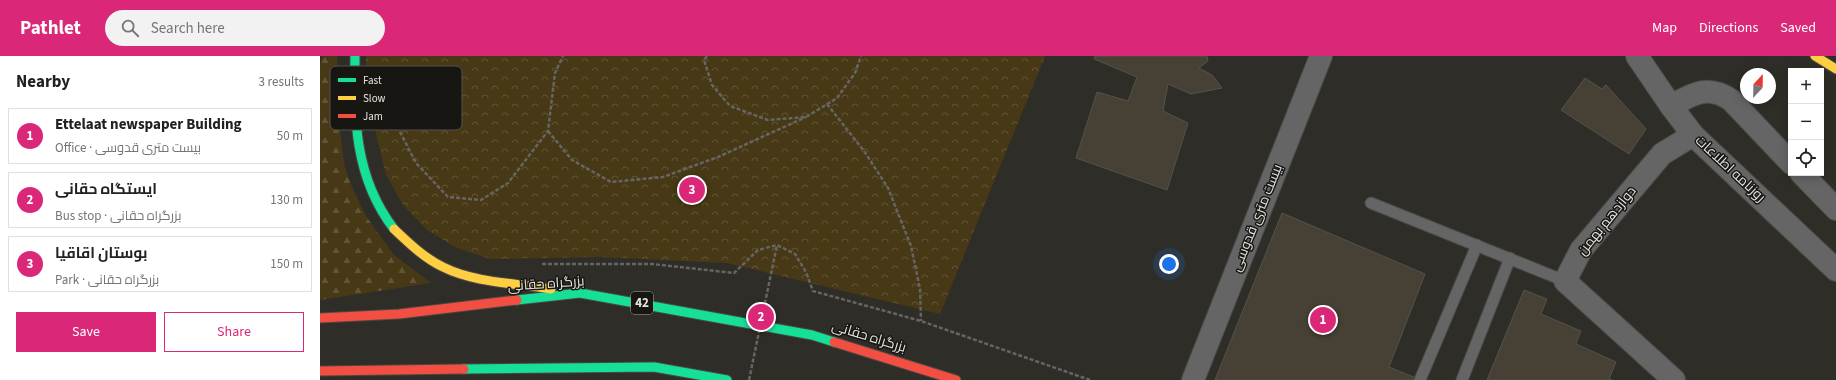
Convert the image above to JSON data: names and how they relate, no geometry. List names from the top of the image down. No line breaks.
{"streets":{"main road":["بزرگراه حقانی","42"],"street":["روزنامه اطلاعات","بیست متری قدوسی","دوازدهم بهمن"]},"crossings":[["روزنامه اطلاعات","دوازدهم بهمن"]],"legend":["Fast","Slow","Jam"],"north":"top","page":{"header":"Pathlet","search":"Search here","nav":["Map","Directions","Saved"],"heading":["Nearby","3 results"],"map_buttons":["+","−"],"list":[{"mark":"1","name":"Ettelaat newspaper Building","note":"Office · بیست متری قدوسی","value":"50 m"},{"mark":"2","name":"ایستگاه حقانی","note":"Bus stop · بزرگراه حقانی","value":"130 m"},{"mark":"3","name":"بوستان اقاقیا","note":"Park · بزرگراه حقانی","value":"150 m"}],"pins":["3","2","1"],"buttons":["Save","Share"]}}
